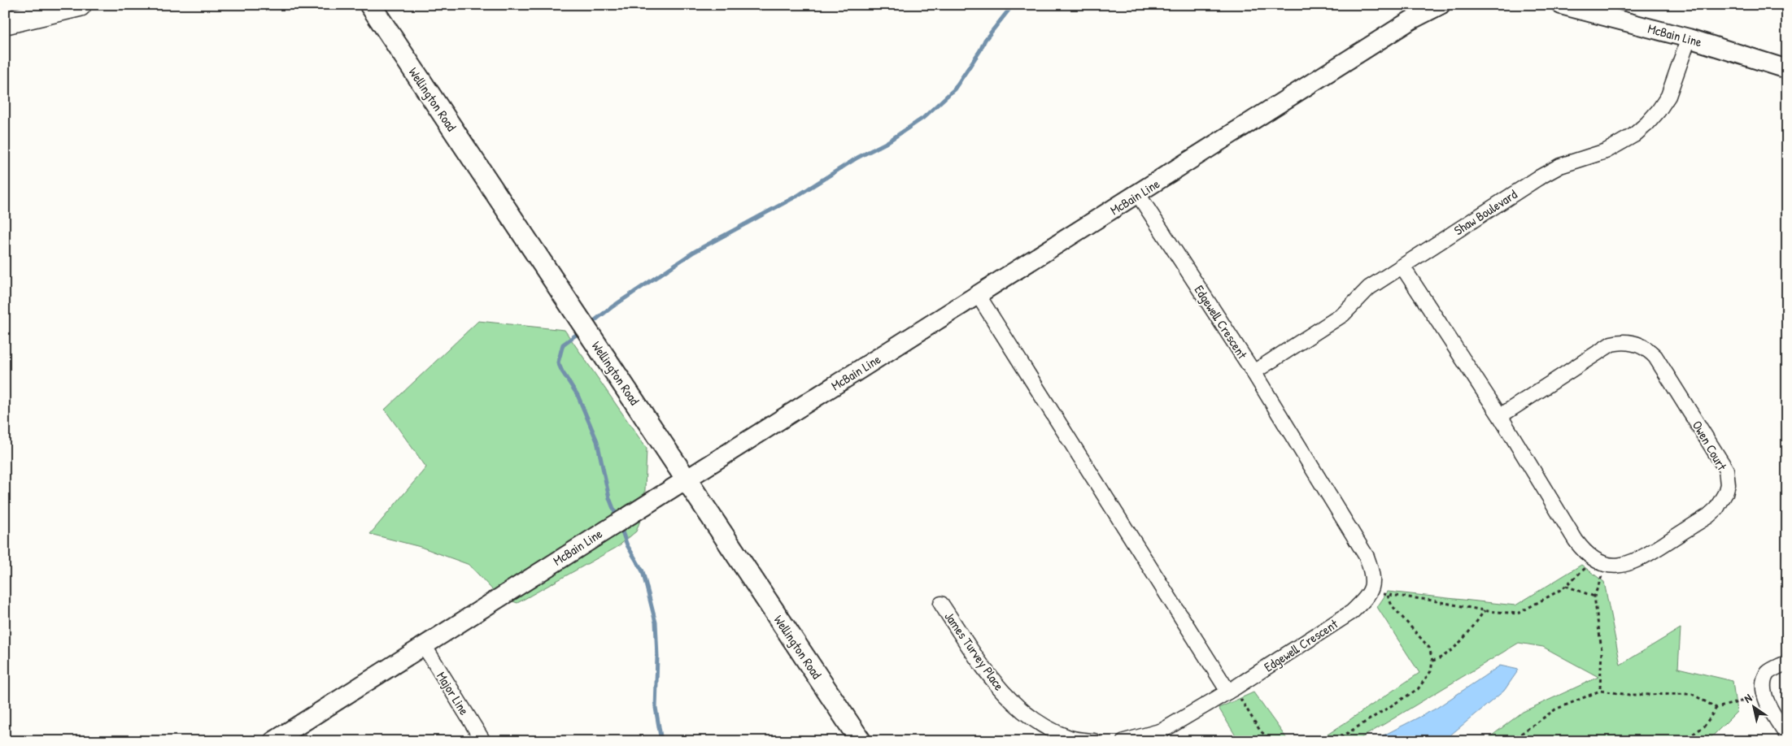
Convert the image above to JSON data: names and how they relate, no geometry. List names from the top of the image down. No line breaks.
{"streets":{"main road":["Wellington Road"],"street":["McBain Line","Shaw Boulevard","Edgewell Crescent","Owen Court","James Turvey Place","Major Line"]},"crossings":[["McBain Line","Wellington Road"],["McBain Line","Shaw Boulevard"],["McBain Line","Edgewell Crescent"],["McBain Line","Major Line"],["Shaw Boulevard","Edgewell Crescent"]],"north":"top left"}
